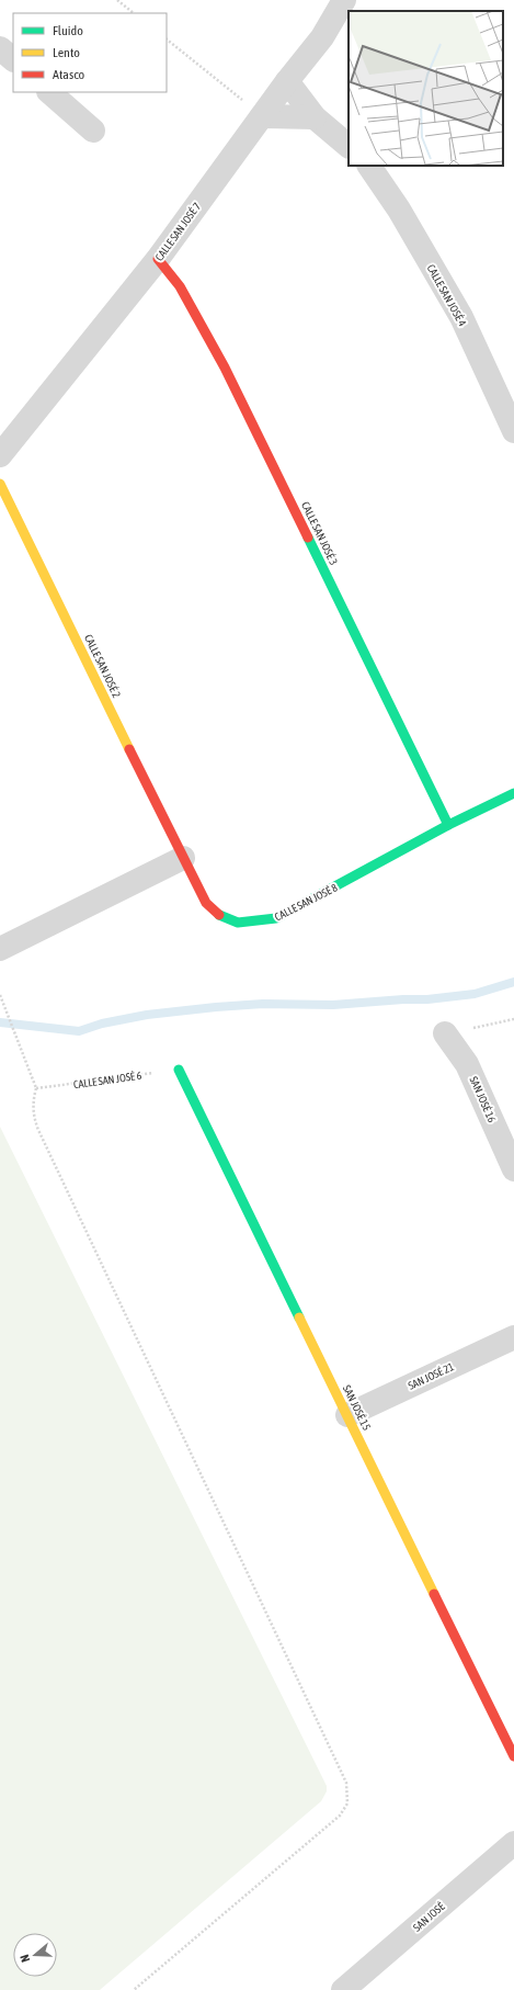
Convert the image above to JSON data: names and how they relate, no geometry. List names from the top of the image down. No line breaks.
{"streets":{"street":["CALLE SAN JOSÉ 7","CALLE SAN JOSÉ 4","CALLE SAN JOSÉ 3","CALLE SAN JOSÉ 2","CALLE SAN JOSÉ 8","SAN JOSÉ 16","SAN JOSÉ 21","SAN JOSÉ 15","SAN JOSÉ"],"path":["CALLE SAN JOSÉ 6"]},"crossings":[["CALLE SAN JOSÉ 7","CALLE SAN JOSÉ 3"],["CALLE SAN JOSÉ 3","CALLE SAN JOSÉ 8"],["CALLE SAN JOSÉ 2","CALLE SAN JOSÉ 8"],["CALLE SAN JOSÉ 6","SAN JOSÉ 15"],["SAN JOSÉ 21","SAN JOSÉ 15"]],"legend":["Fluido","Lento","Atasco"],"north":"left"}
